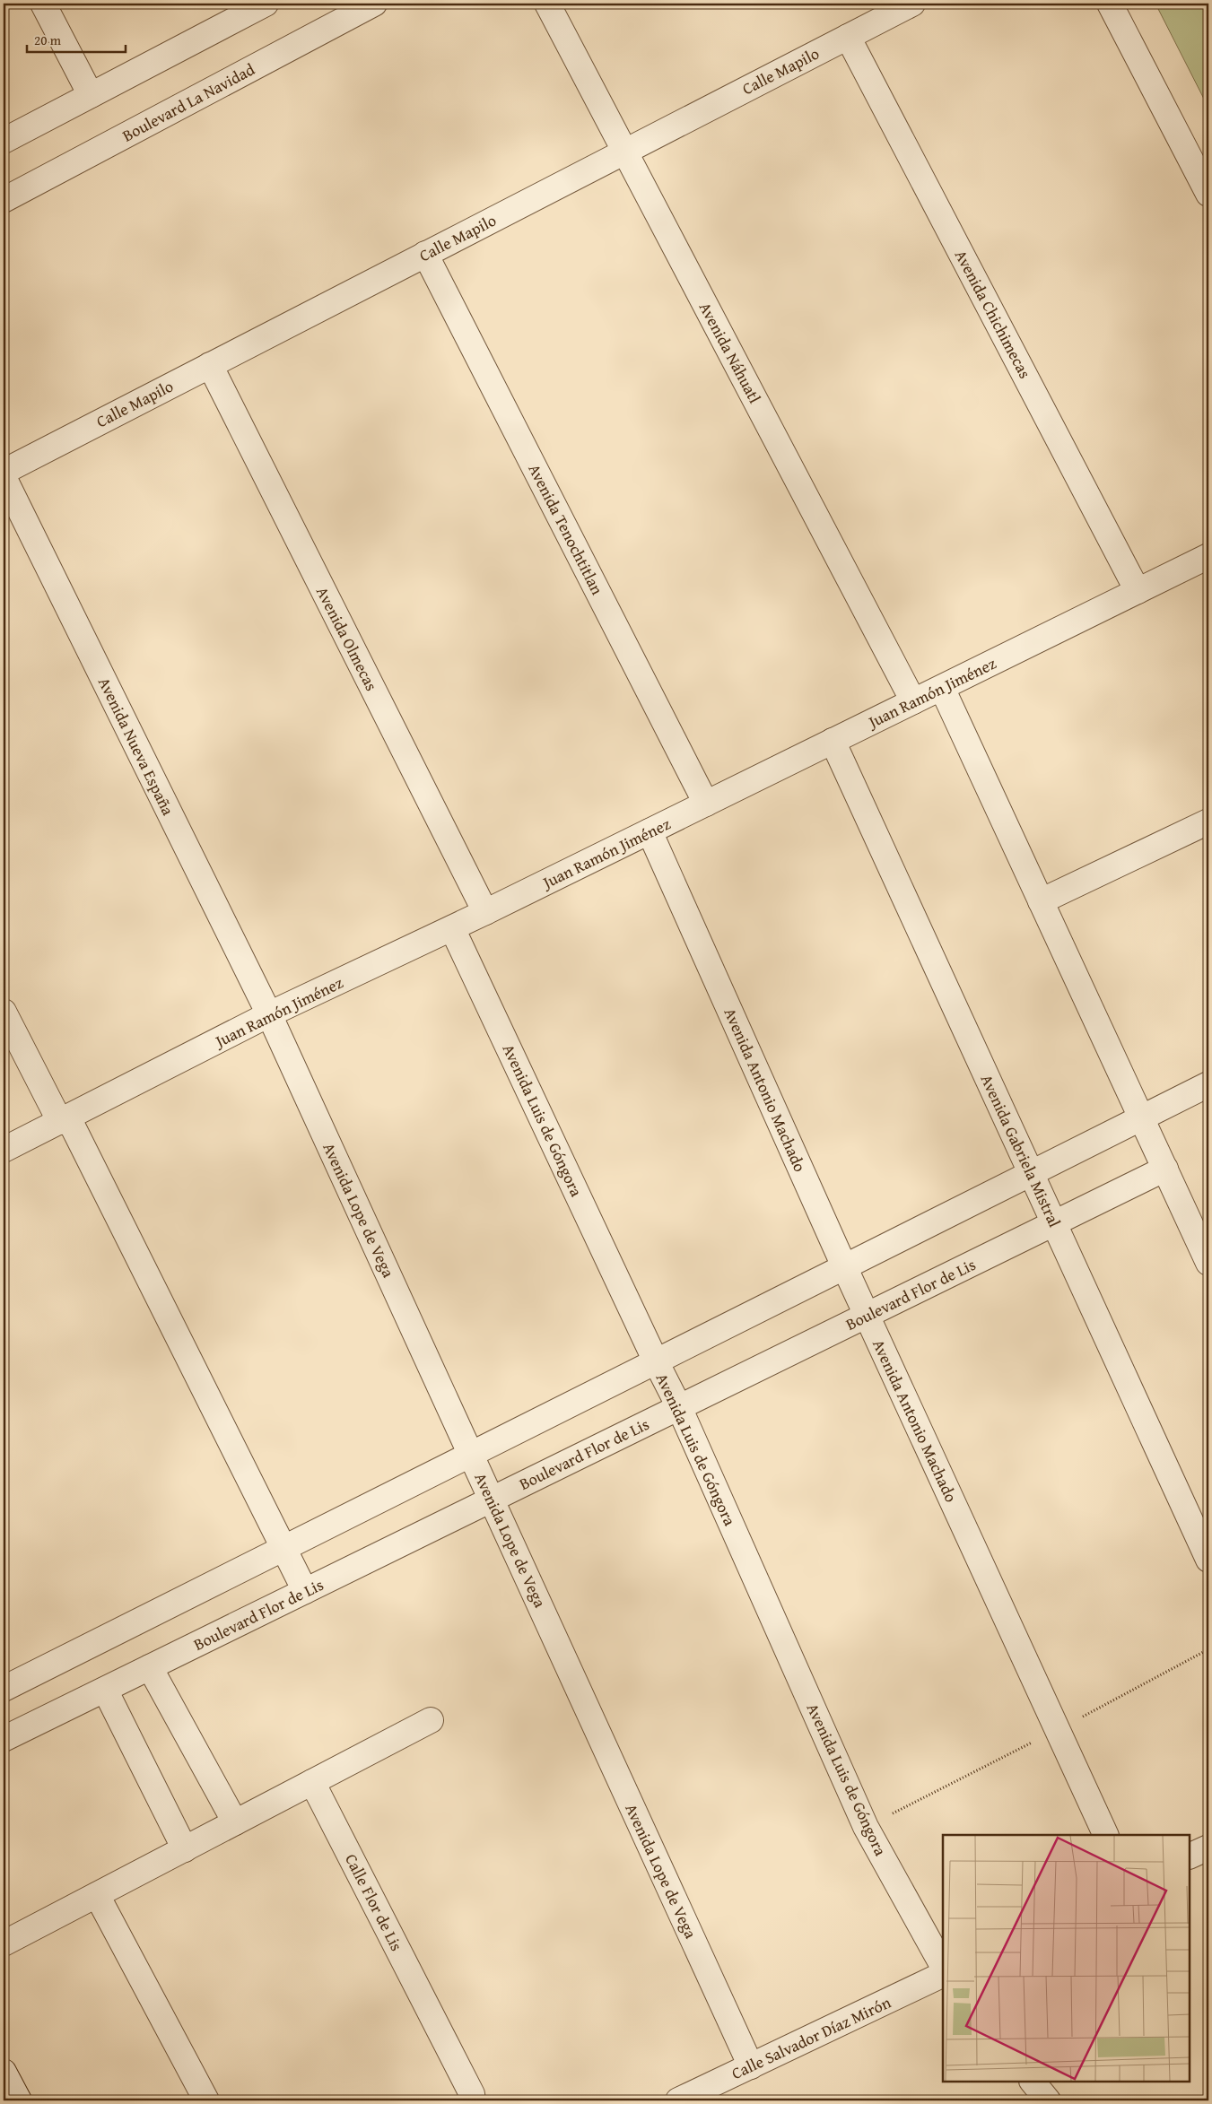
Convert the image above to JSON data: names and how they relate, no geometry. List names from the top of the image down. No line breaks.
{"streets":{"street":["Calle Mapilo","Boulevard La Navidad","Avenida Chichimecas","Avenida Náhuatl","Avenida Tenochtitlan","Avenida Olmecas","Juan Ramón Jiménez","Avenida Nueva España","Avenida Antonio Machado","Avenida Luis de Góngora","Avenida Gabriela Mistral","Avenida Lope de Vega","Boulevard Flor de Lis","Calle Flor de Lis","Calle Salvador Díaz Mirón"]},"crossings":[["Calle Mapilo","Avenida Chichimecas"],["Calle Mapilo","Avenida Náhuatl"],["Calle Mapilo","Avenida Tenochtitlan"],["Calle Mapilo","Avenida Olmecas"],["Avenida Chichimecas","Juan Ramón Jiménez"],["Avenida Náhuatl","Juan Ramón Jiménez"],["Avenida Tenochtitlan","Juan Ramón Jiménez"],["Avenida Olmecas","Juan Ramón Jiménez"],["Juan Ramón Jiménez","Avenida Nueva España"],["Juan Ramón Jiménez","Avenida Antonio Machado"],["Juan Ramón Jiménez","Avenida Luis de Góngora"],["Juan Ramón Jiménez","Avenida Gabriela Mistral"],["Juan Ramón Jiménez","Avenida Lope de Vega"],["Avenida Nueva España","Avenida Lope de Vega"],["Avenida Antonio Machado","Boulevard Flor de Lis"],["Avenida Luis de Góngora","Boulevard Flor de Lis"],["Avenida Gabriela Mistral","Boulevard Flor de Lis"],["Avenida Lope de Vega","Boulevard Flor de Lis"],["Avenida Lope de Vega","Calle Salvador Díaz Mirón"]],"scale_bar":"20 m"}
